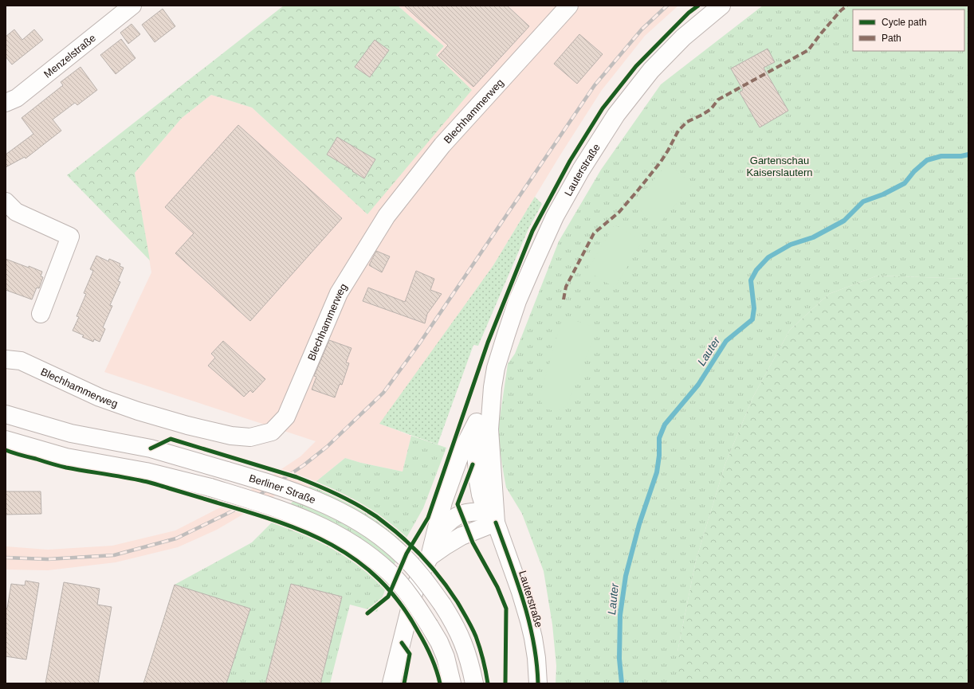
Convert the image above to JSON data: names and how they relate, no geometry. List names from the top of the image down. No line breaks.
{"streets":{"main road":["Menzelstraße","Blechhammerweg","Lauterstraße","Berliner Straße"]},"water":["Lauter"],"parks":["Gartenschau Kaiserslautern"],"legend":["Cycle path","Path"]}
